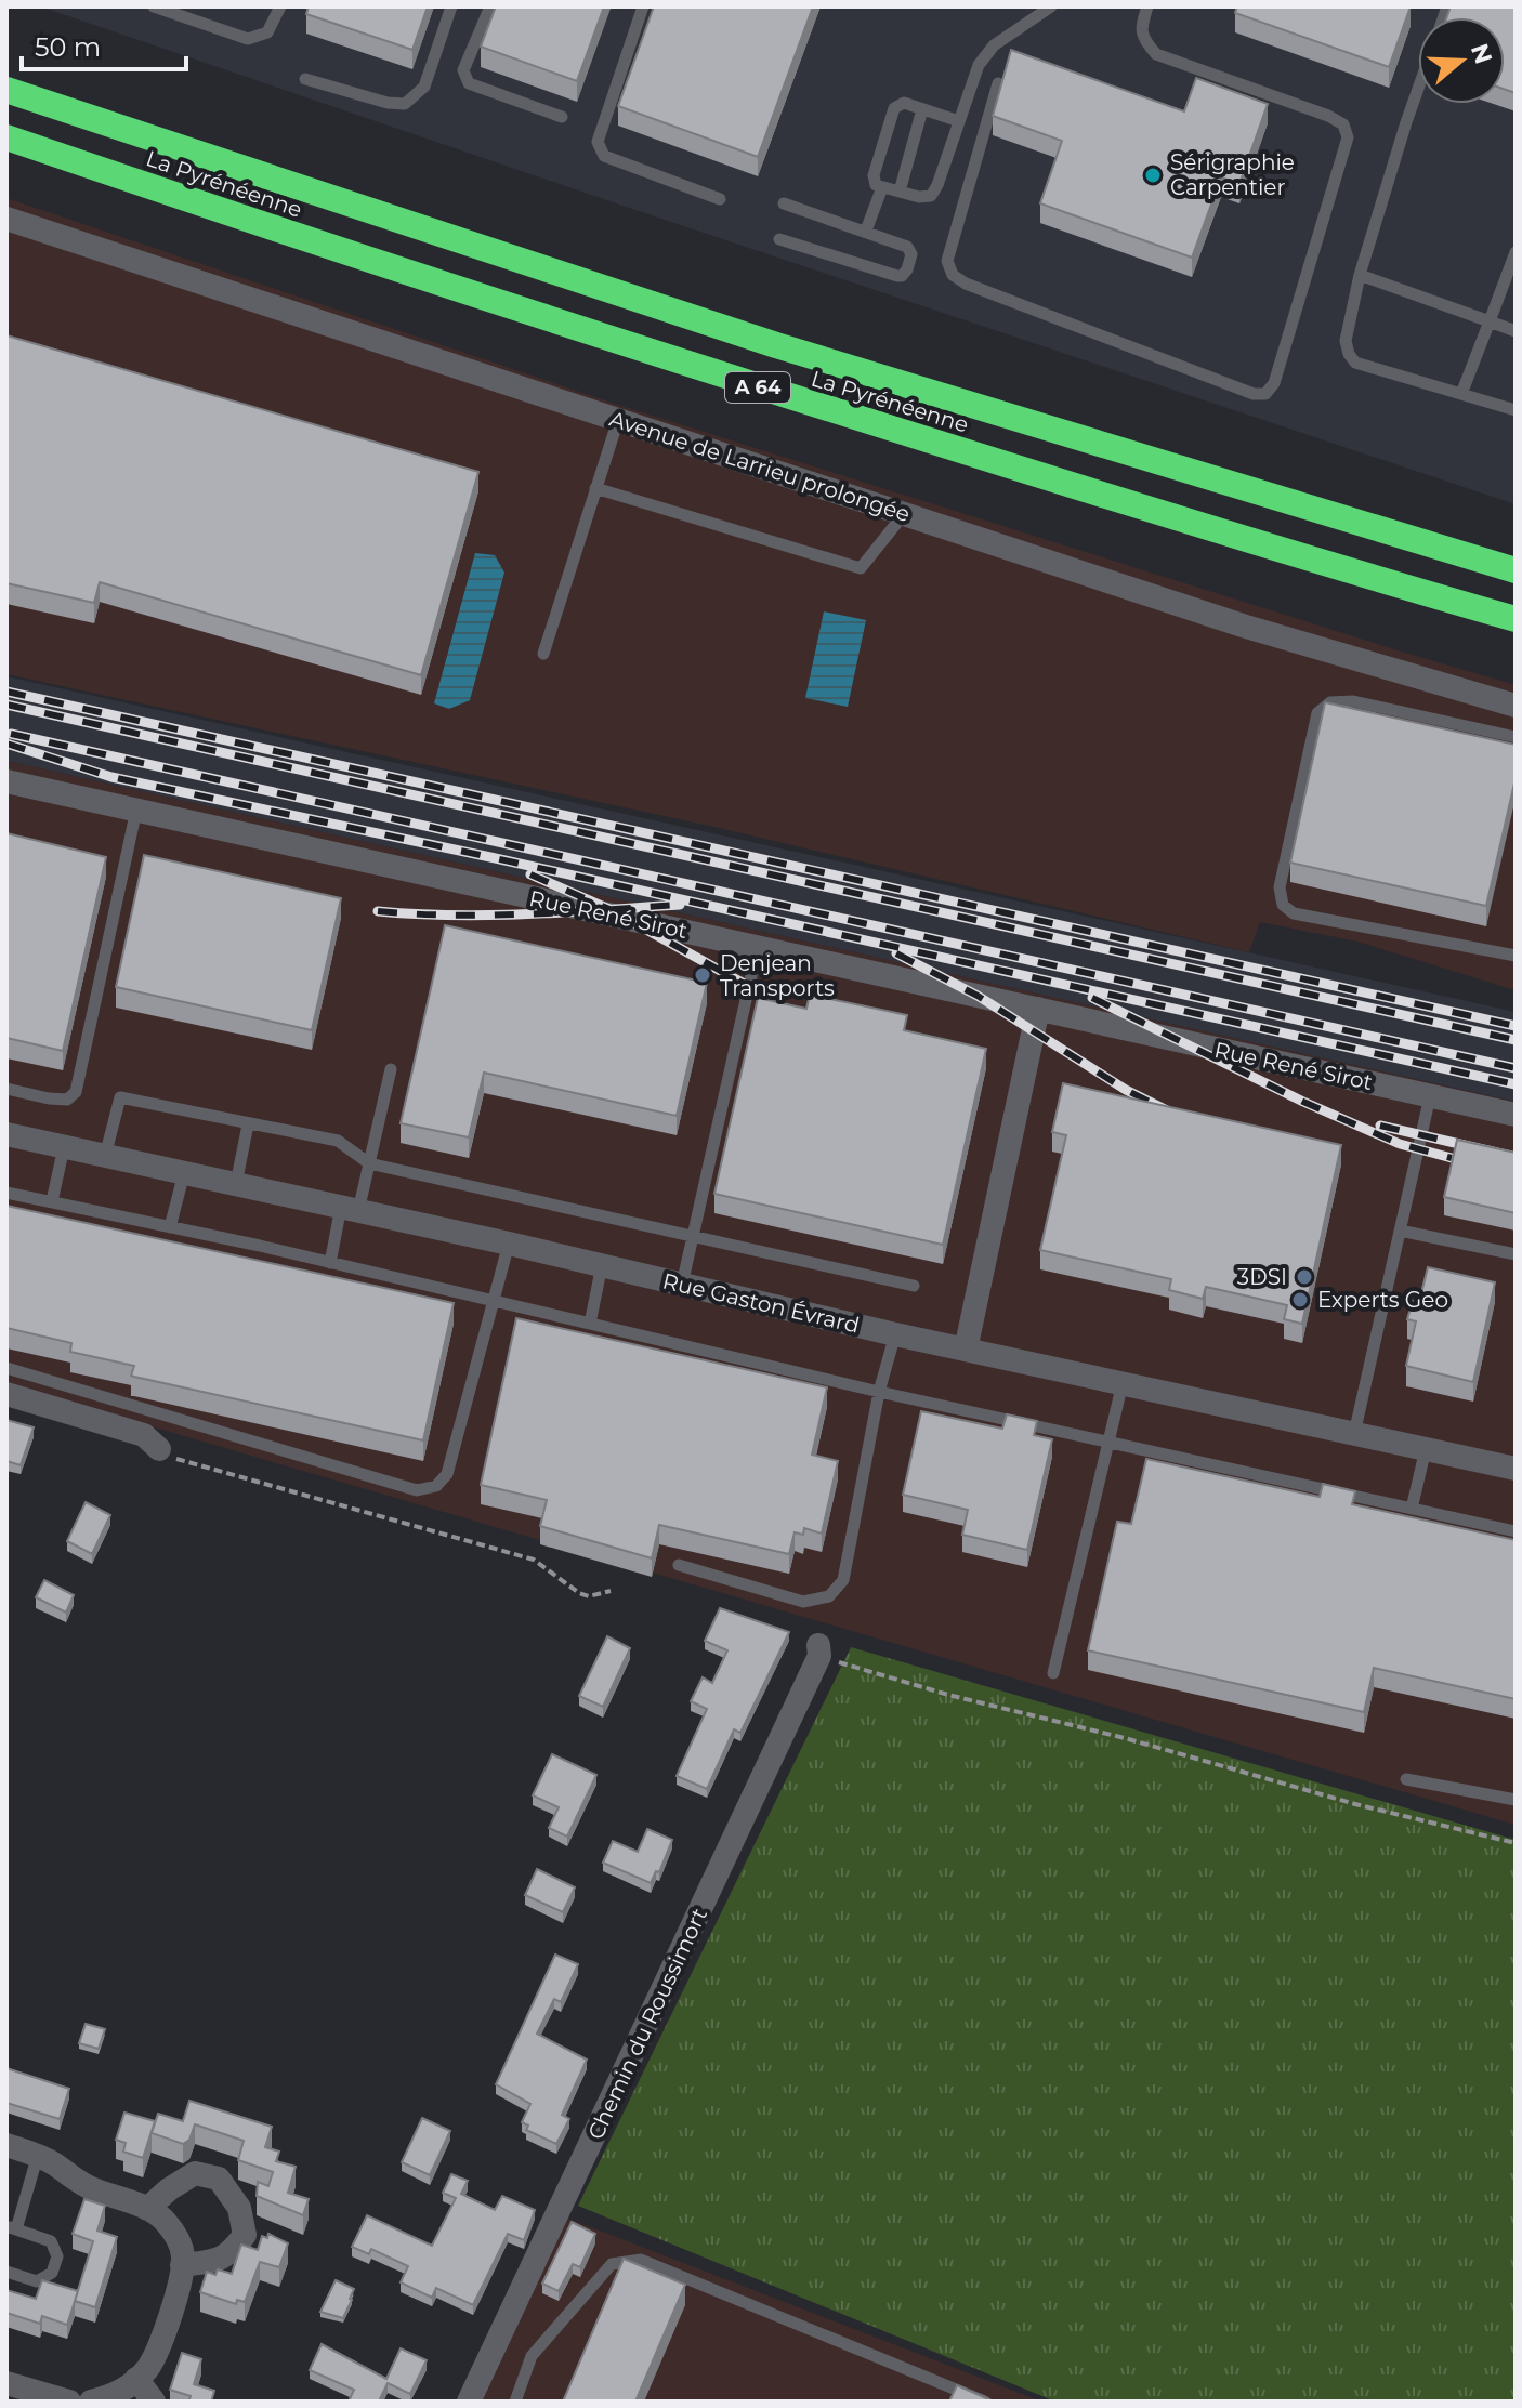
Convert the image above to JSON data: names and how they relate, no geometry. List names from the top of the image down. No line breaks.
{"streets":{"highway":["La Pyrénéenne","A 64"],"street":["Avenue de Larrieu prolongée","Rue René Sirot","Rue Gaston Évrard","Chemin du Roussimort"]},"places":["Sérigraphie Carpentier","Denjean Transports","3DSI","Experts Geo"],"scale_bar":"50 m","north":"right"}
